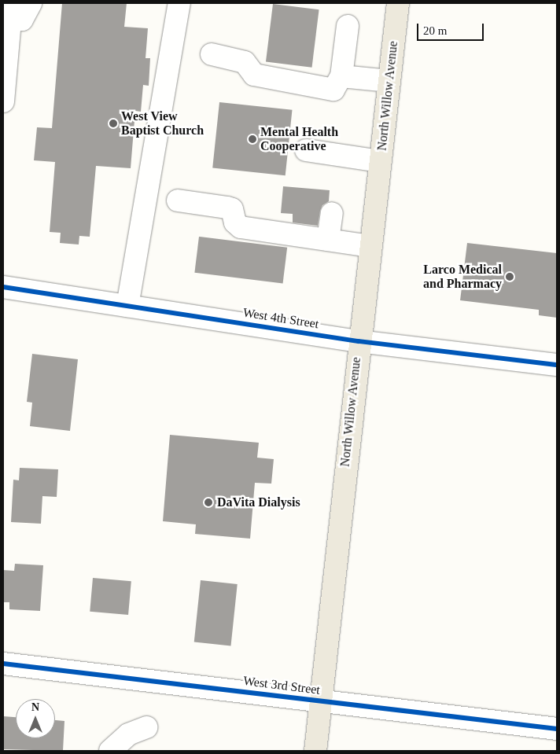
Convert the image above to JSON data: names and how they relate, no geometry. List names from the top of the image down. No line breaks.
{"streets":{"main road":["North Willow Avenue"],"street":["West 4th Street","West 3rd Street"]},"crossings":[["North Willow Avenue","West 4th Street"],["North Willow Avenue","West 3rd Street"]],"places":["West View Baptist Church","Mental Health Cooperative","Larco Medical and Pharmacy","DaVita Dialysis"],"scale_bar":"20 m","north":"top"}
